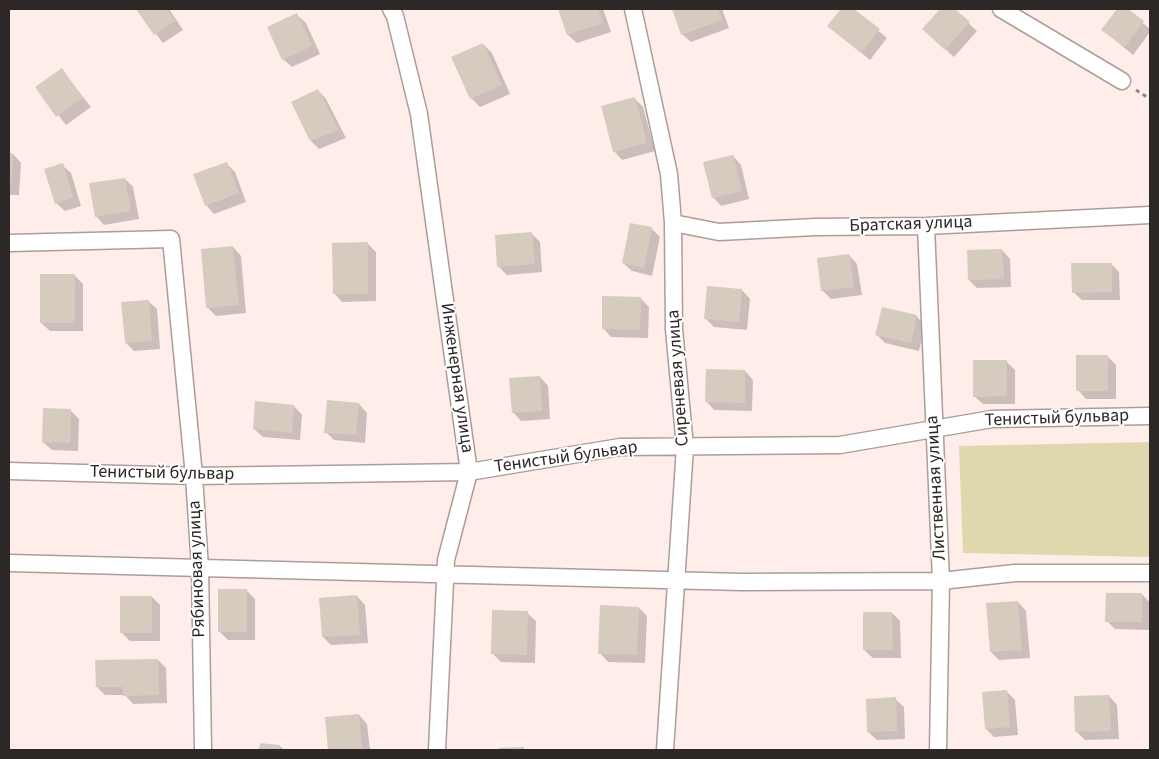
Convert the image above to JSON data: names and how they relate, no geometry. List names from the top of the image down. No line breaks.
{"streets":{"street":["Братская улица","Инженерная улица","Сиреневая улица","Тенистый бульвар","Лиственная улица","Рябиновая улица"]},"crossings":[["Братская улица","Сиреневая улица"],["Братская улица","Лиственная улица"],["Инженерная улица","Тенистый бульвар"],["Сиреневая улица","Тенистый бульвар"],["Тенистый бульвар","Лиственная улица"],["Тенистый бульвар","Рябиновая улица"]]}
